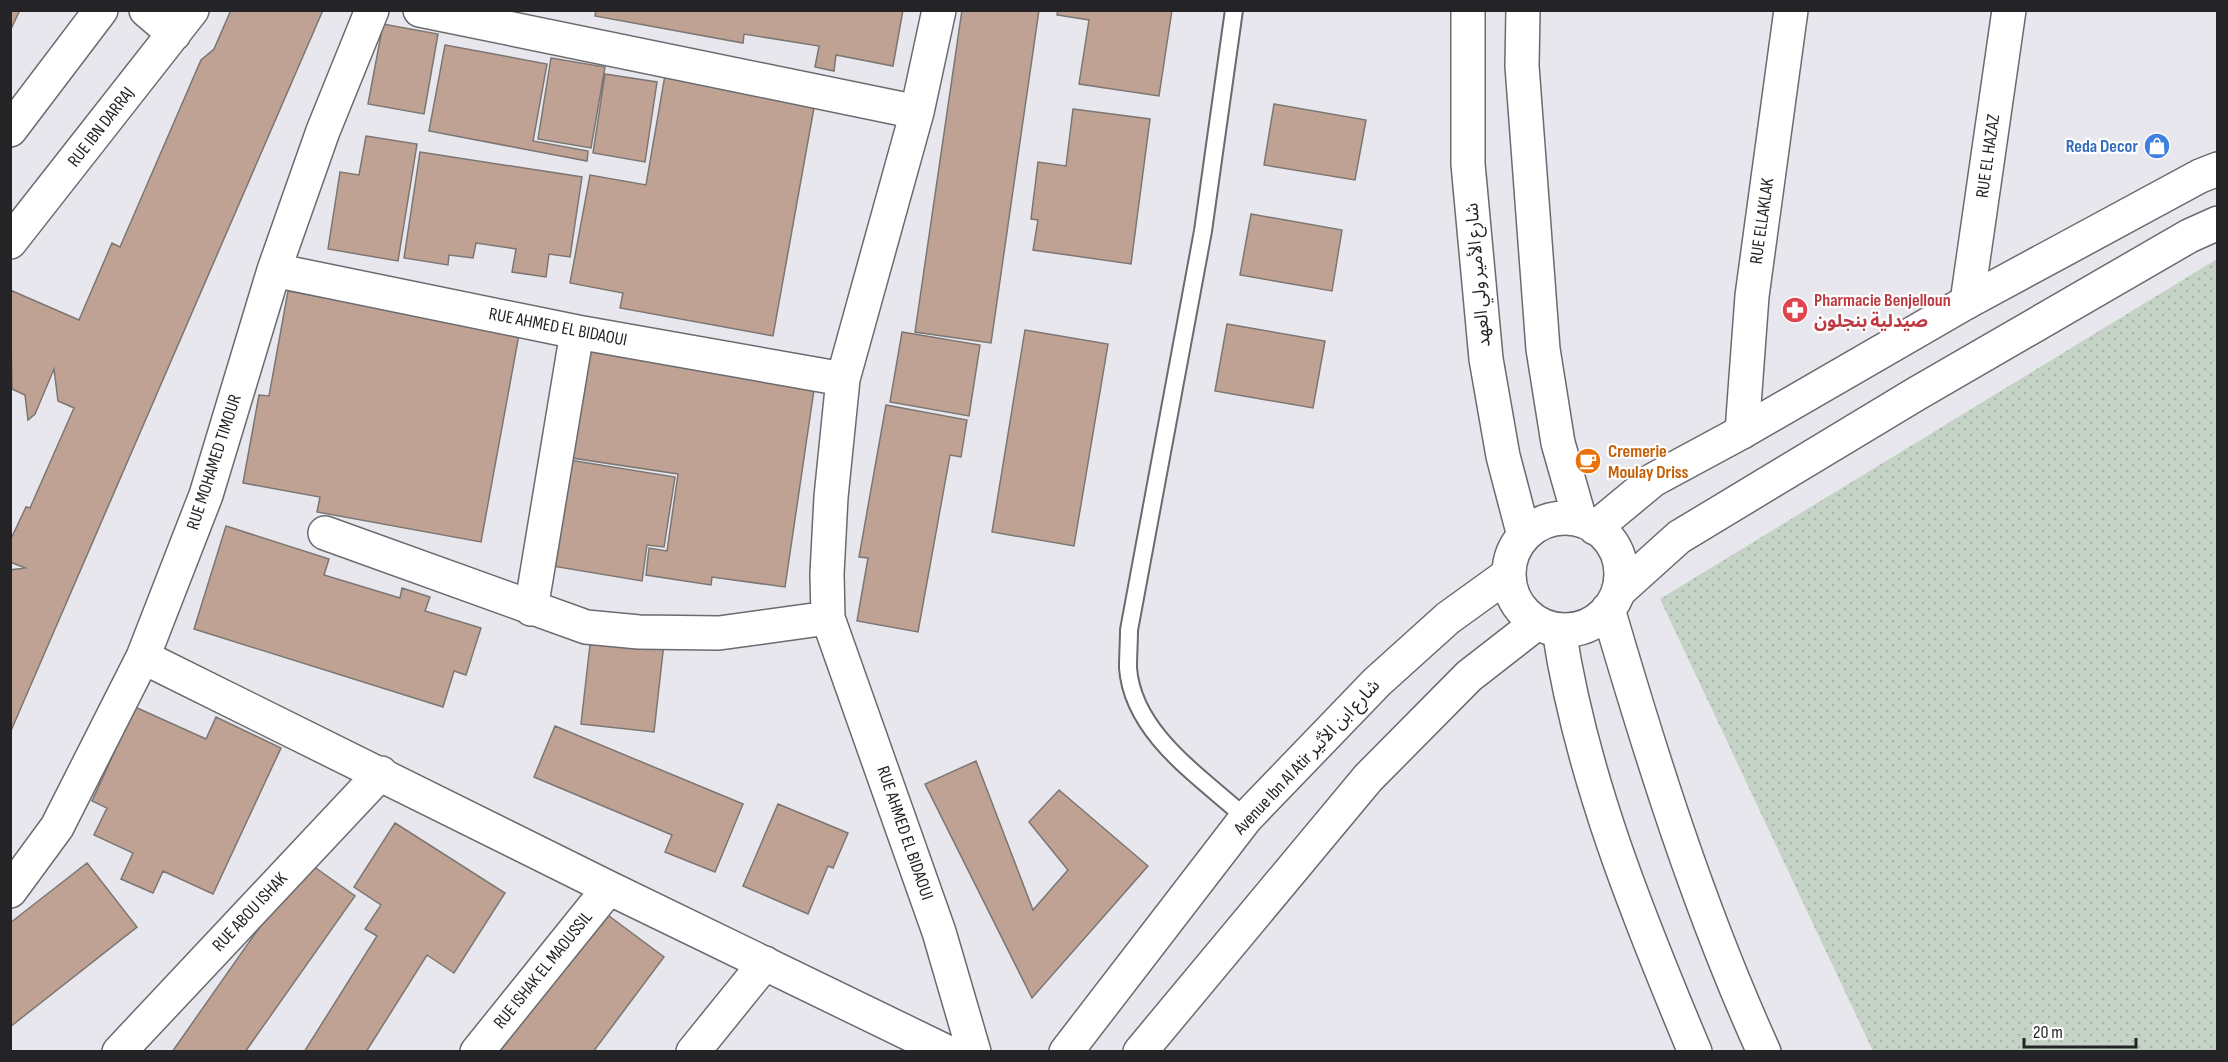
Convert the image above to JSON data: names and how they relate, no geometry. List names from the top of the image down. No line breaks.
{"streets":{"street":["RUE IBN DARRAJ","RUE EL HAZAZ","RUE ELLAKLAK","شارع الأمير ولي العهد","RUE AHMED EL BIDAOUI","RUE MOHAMED TIMOUR","Avenue Ibn Al Atir شارع ابن الأثير","RUE ABOU ISHAK","RUE ISHAK EL MAOUSSIL"]},"crossings":[["شارع الأمير ولي العهد","Avenue Ibn Al Atir شارع ابن الأثير"],["RUE AHMED EL BIDAOUI","RUE MOHAMED TIMOUR"]],"places":{"shop":["Reda Decor"],"pharmacy":["Pharmacie Benjelloun صيدلية بنجلون"],"cafe":["Cremerie Moulay Driss"]},"scale_bar":"20 m"}
